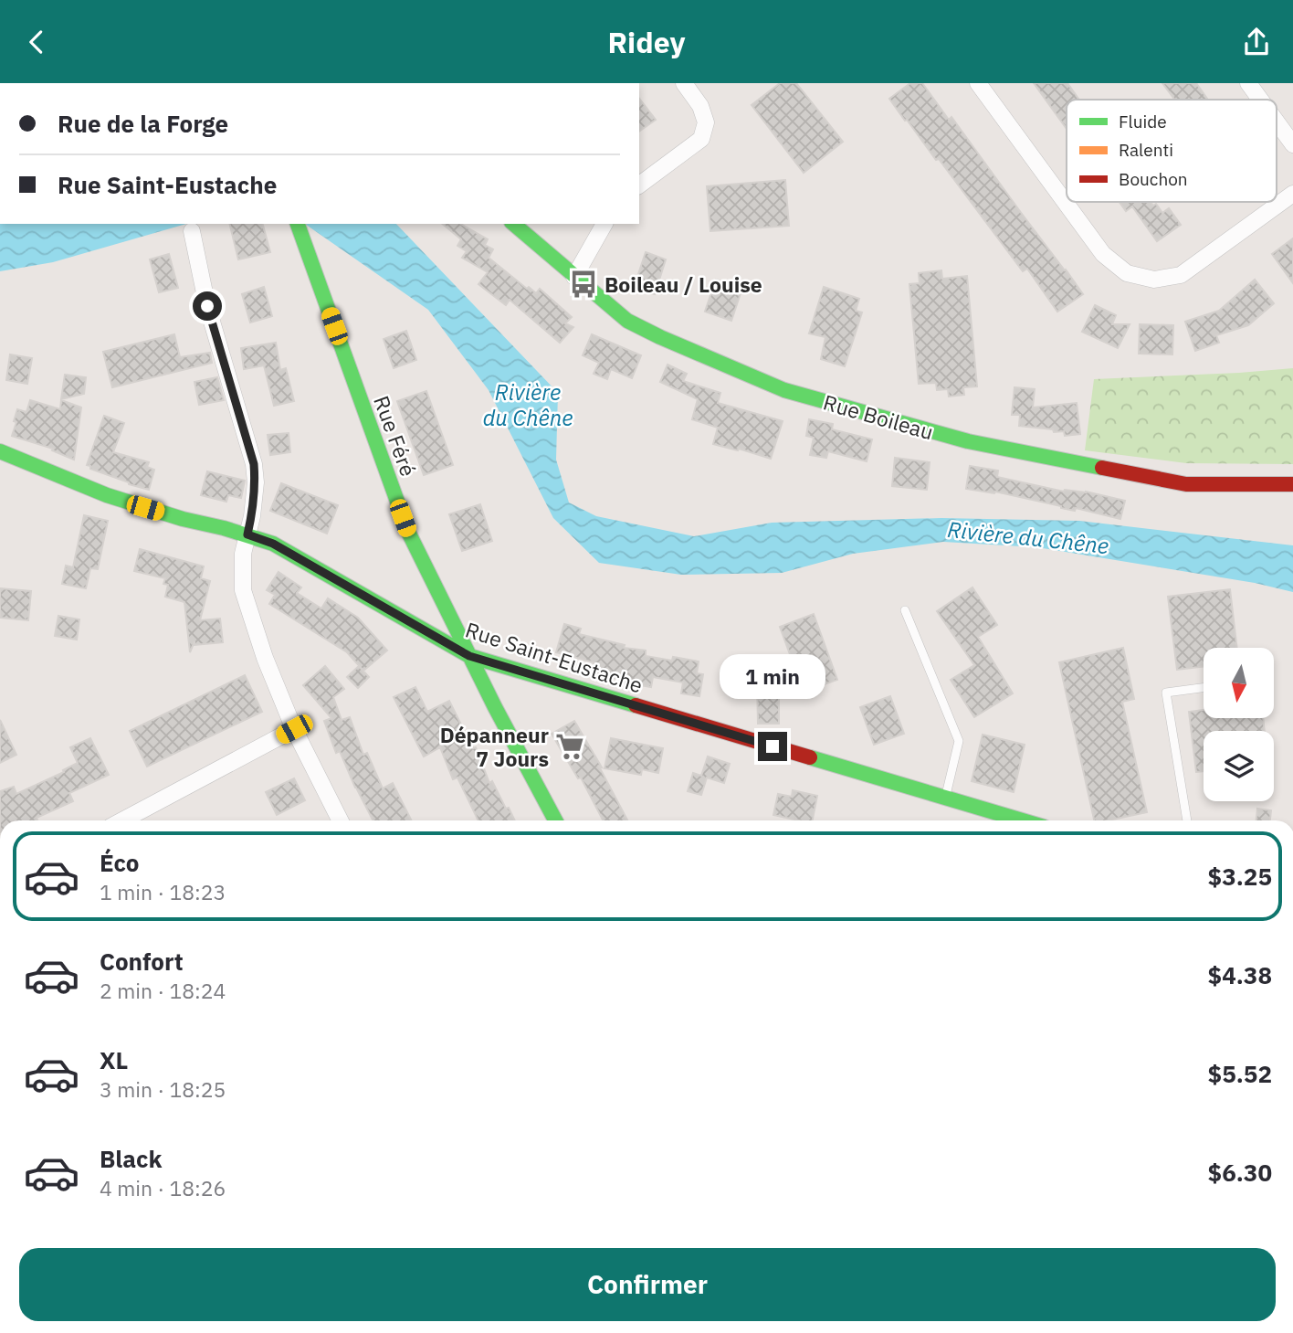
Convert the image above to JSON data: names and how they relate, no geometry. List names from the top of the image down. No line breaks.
{"streets":{"street":["Rue Boileau","Rue Féré","Rue Saint-Eustache"]},"crossings":[["Rue Féré","Rue Saint-Eustache"]],"water":["Rivière du Chêne"],"places":{"bus stop":["Boileau / Louise"],"supermarket":["Dépanneur 7 Jours"]},"legend":["Fluide","Ralenti","Bouchon"],"north":"bottom","page":{"header":"Ridey","banner":["Rue de la Forge","Rue Saint-Eustache"],"bubble":"1 min","list":[{"name":"Éco","note":"1 min · 18:23","value":"$3.25"},{"name":"Confort","note":"2 min · 18:24","value":"$4.38"},{"name":"XL","note":"3 min · 18:25","value":"$5.52"},{"name":"Black","note":"4 min · 18:26","value":"$6.30"}],"buttons":"Confirmer"}}
